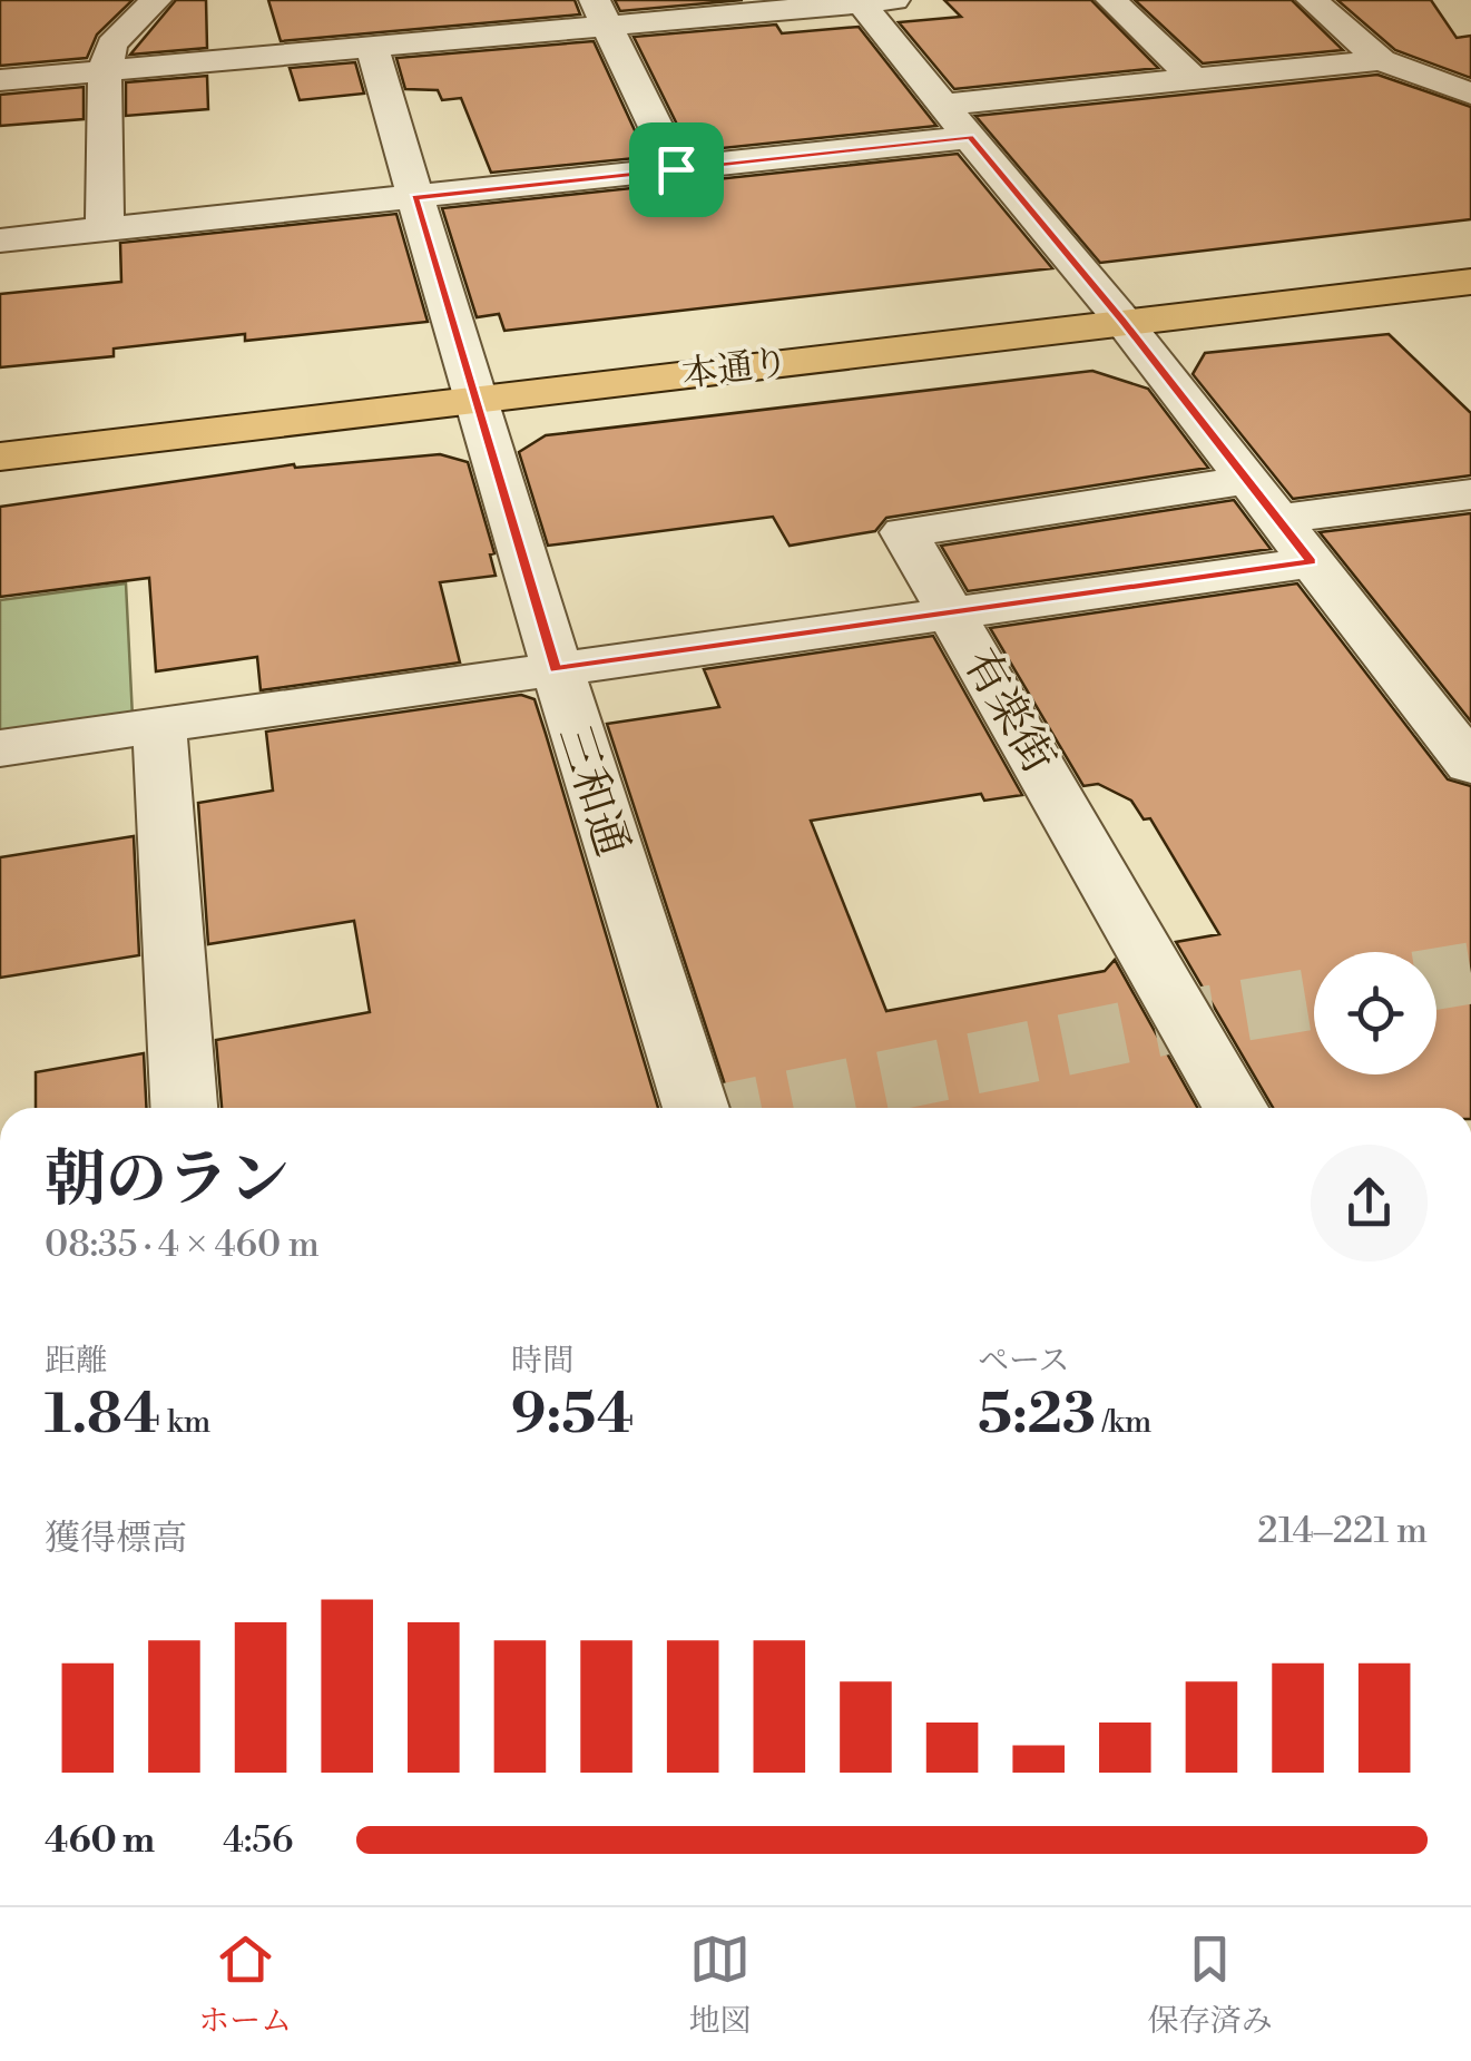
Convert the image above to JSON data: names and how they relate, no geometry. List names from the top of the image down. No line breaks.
{"streets":{"highway":["本通り"],"street":["有楽街","三和通"]},"crossings":[["本通り","三和通"]],"page":{"heading":["朝のラン","08:35 · 4 × 460 m"],"stats":[["距離","1.84 km"],["時間","9:54"],["ペース","5:23 /km"]],"chart":["獲得標高","214–221 m"],"list":[{"name":"460 m","note":"4:56"}],"tabs":["ホーム","地図","保存済み"]}}
